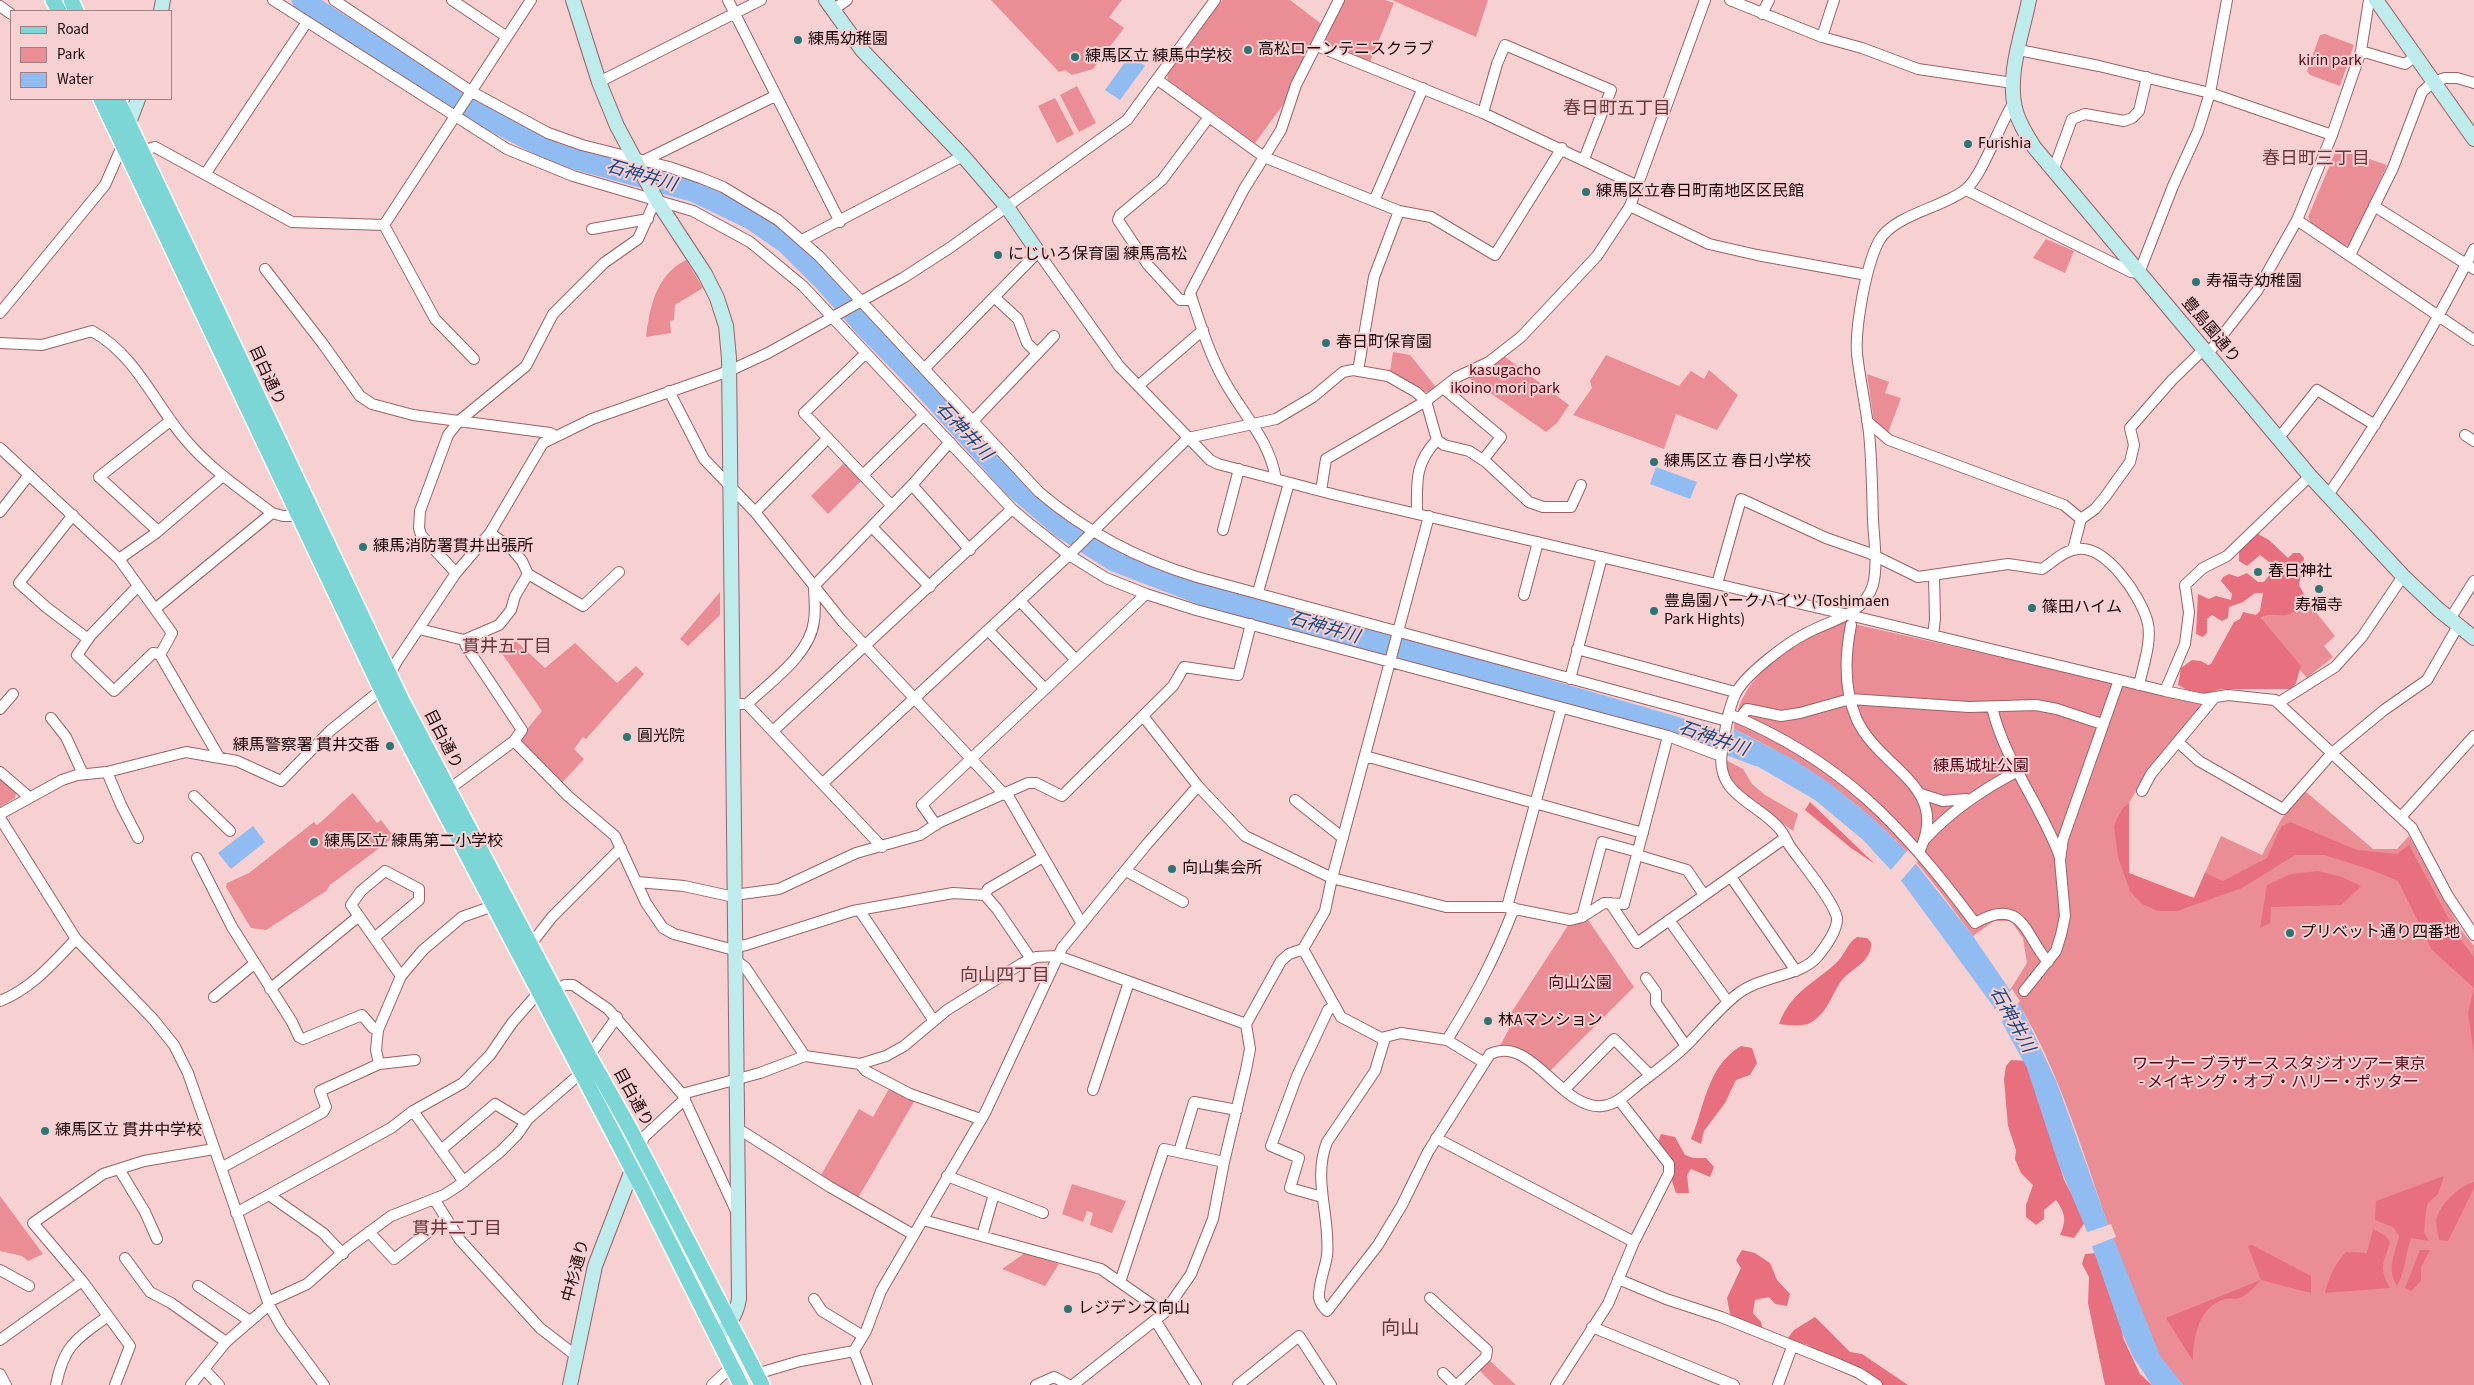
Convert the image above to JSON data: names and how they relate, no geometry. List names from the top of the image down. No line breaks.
{"streets":{"main road":["目白通り"],"street":["豊島園通り","中杉通り"]},"crossings":[["目白通り","中杉通り"]],"districts":["春日町五丁目","春日町三丁目","貫井五丁目","向山四丁目","貫井二丁目","向山"],"water":["石神井川"],"parks":["kirin park","kasugacho ikoino mori park","練馬城址公園","向山公園","ワーナー ブラザース スタジオツアー東京 - メイキング・オブ・ハリー・ポッター"],"places":["練馬幼稚園","高松ローンテニスクラブ","練馬区立 練馬中学校","Furishia","練馬区立春日町南地区区民館","にじいろ保育園 練馬高松","寿福寺幼稚園","春日町保育園","練馬区立 春日小学校","練馬消防署貫井出張所","春日神社","寿福寺","篠田ハイム","豊島園パークハイツ (Toshimaen Park Hights)","圓光院","練馬警察署 貫井交番","練馬区立 練馬第二小学校","向山集会所","プリベット通り四番地","林Aマンション","練馬区立 貫井中学校","レジデンス向山"],"legend":["Road","Park","Water"]}
